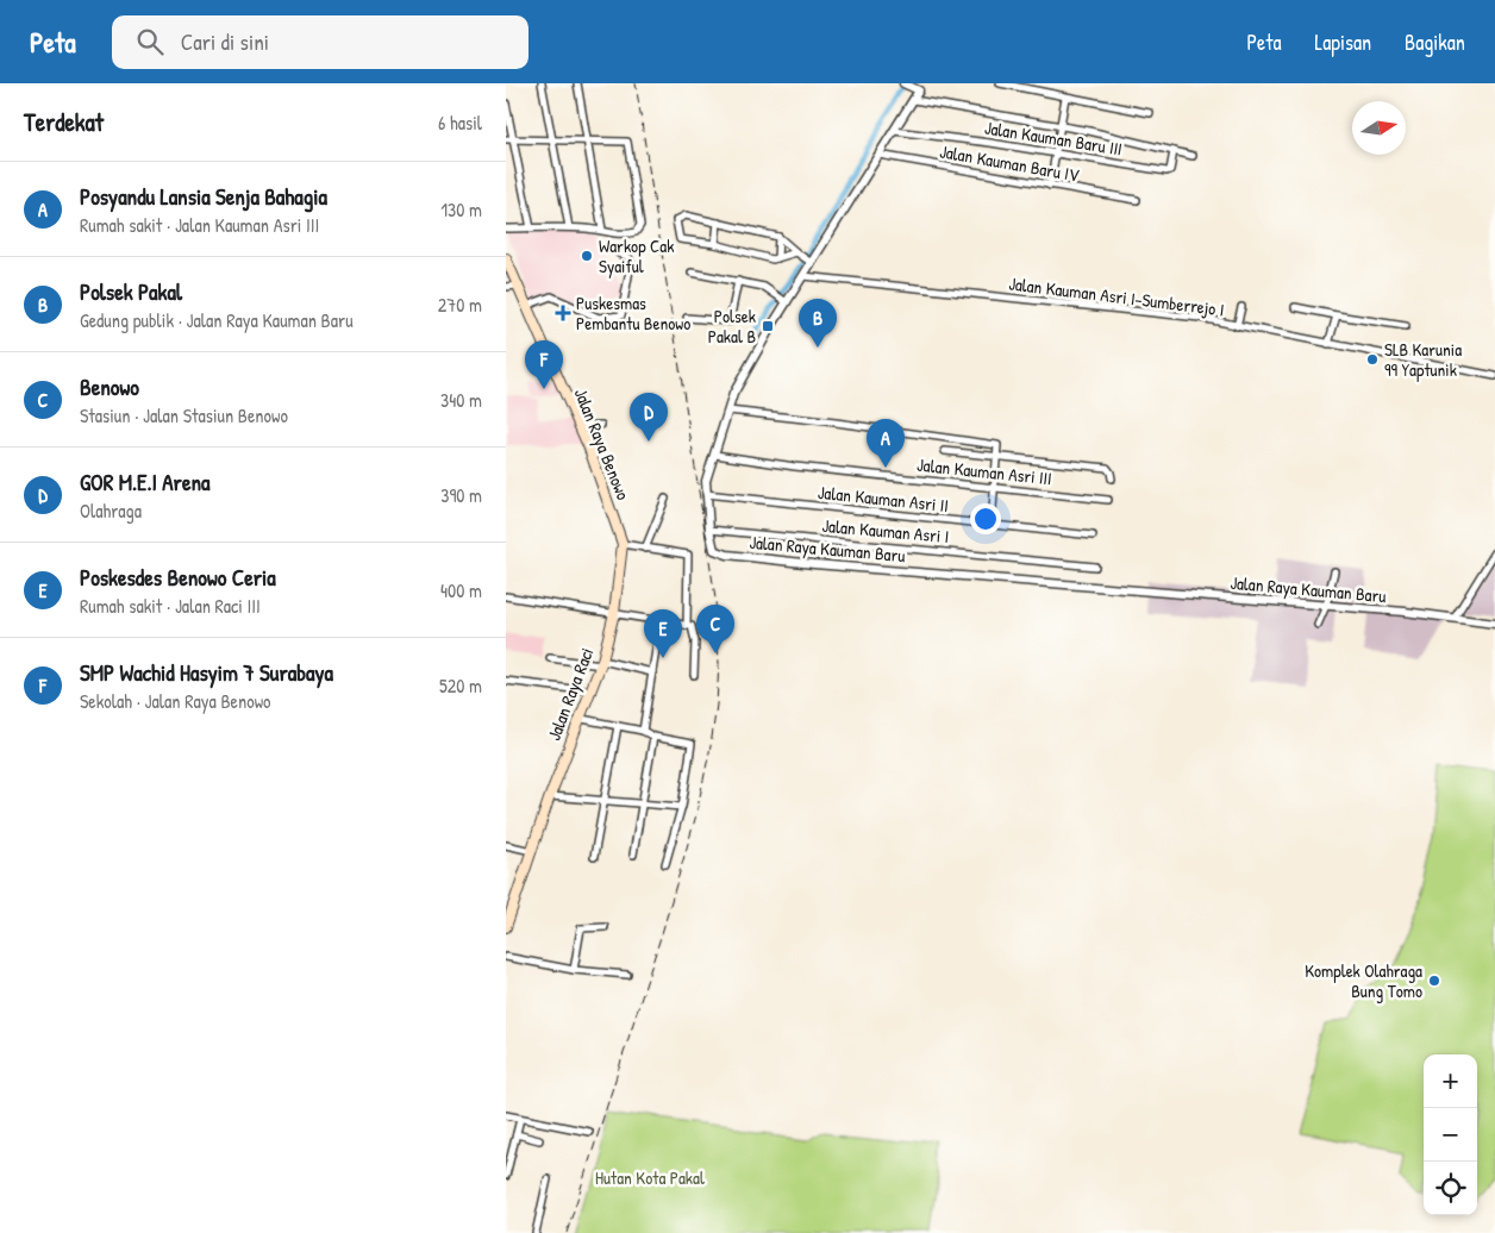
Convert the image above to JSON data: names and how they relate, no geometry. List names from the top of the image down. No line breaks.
{"streets":{"main road":["Jalan Raya Benowo","Jalan Raya Raci"],"street":["Jalan Kauman Baru III","Jalan Kauman Baru IV","Jalan Kauman Asri I-Sumberrejo I","Jalan Kauman Asri III","Jalan Kauman Asri II","Jalan Kauman Asri I","Jalan Raya Kauman Baru"]},"crossings":[["Jalan Kauman Baru III","Jalan Raya Kauman Baru"],["Jalan Kauman Baru IV","Jalan Raya Kauman Baru"],["Jalan Kauman Asri I-Sumberrejo I","Jalan Raya Kauman Baru"],["Jalan Raya Benowo","Jalan Raya Raci"],["Jalan Kauman Asri III","Jalan Raya Kauman Baru"],["Jalan Kauman Asri II","Jalan Raya Kauman Baru"],["Jalan Kauman Asri I","Jalan Raya Kauman Baru"]],"parks":["Hutan Kota Pakal"],"places":{"other":["Warkop Cak Syaiful","SLB Karunia 99 Yaptunik","Komplek Olahraga Bung Tomo"],"health":["Puskesmas Pembantu Benowo"],"transit":["Polsek Pakal B"]},"north":"right","page":{"header":"Peta","search":"Cari di sini","nav":["Peta","Lapisan","Bagikan"],"heading":["Terdekat","6 hasil"],"list":[{"mark":"A","name":"Posyandu Lansia Senja Bahagia","note":"Rumah sakit · Jalan Kauman Asri III","value":"130 m"},{"mark":"B","name":"Polsek Pakal","note":"Gedung publik · Jalan Raya Kauman Baru","value":"270 m"},{"mark":"C","name":"Benowo","note":"Stasiun · Jalan Stasiun Benowo","value":"340 m"},{"mark":"D","name":"GOR M.E.I Arena","note":"Olahraga","value":"390 m"},{"mark":"E","name":"Poskesdes Benowo Ceria","note":"Rumah sakit · Jalan Raci III","value":"400 m"},{"mark":"F","name":"SMP Wachid Hasyim 7 Surabaya","note":"Sekolah · Jalan Raya Benowo","value":"520 m"}],"pins":["B","F","D","A","C","E"],"map_buttons":["+","−"]}}
